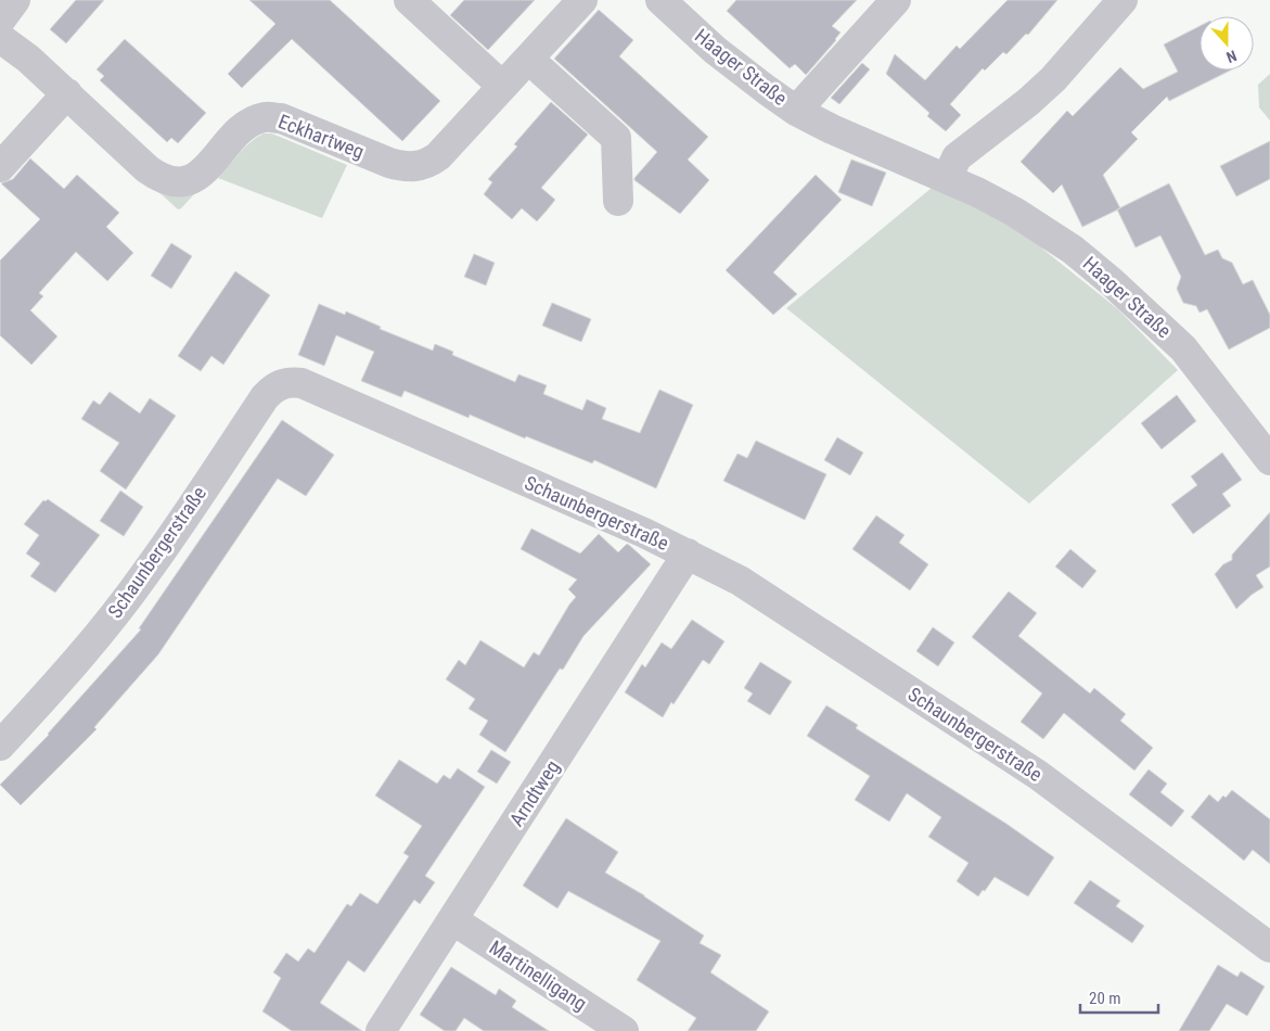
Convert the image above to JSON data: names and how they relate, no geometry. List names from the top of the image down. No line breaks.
{"streets":{"street":["Haager Straße","Eckhartweg","Schaunbergerstraße","Arndtweg","Martinelligang"]},"crossings":[["Schaunbergerstraße","Arndtweg"],["Arndtweg","Martinelligang"]],"scale_bar":"20 m","north":"bottom"}
